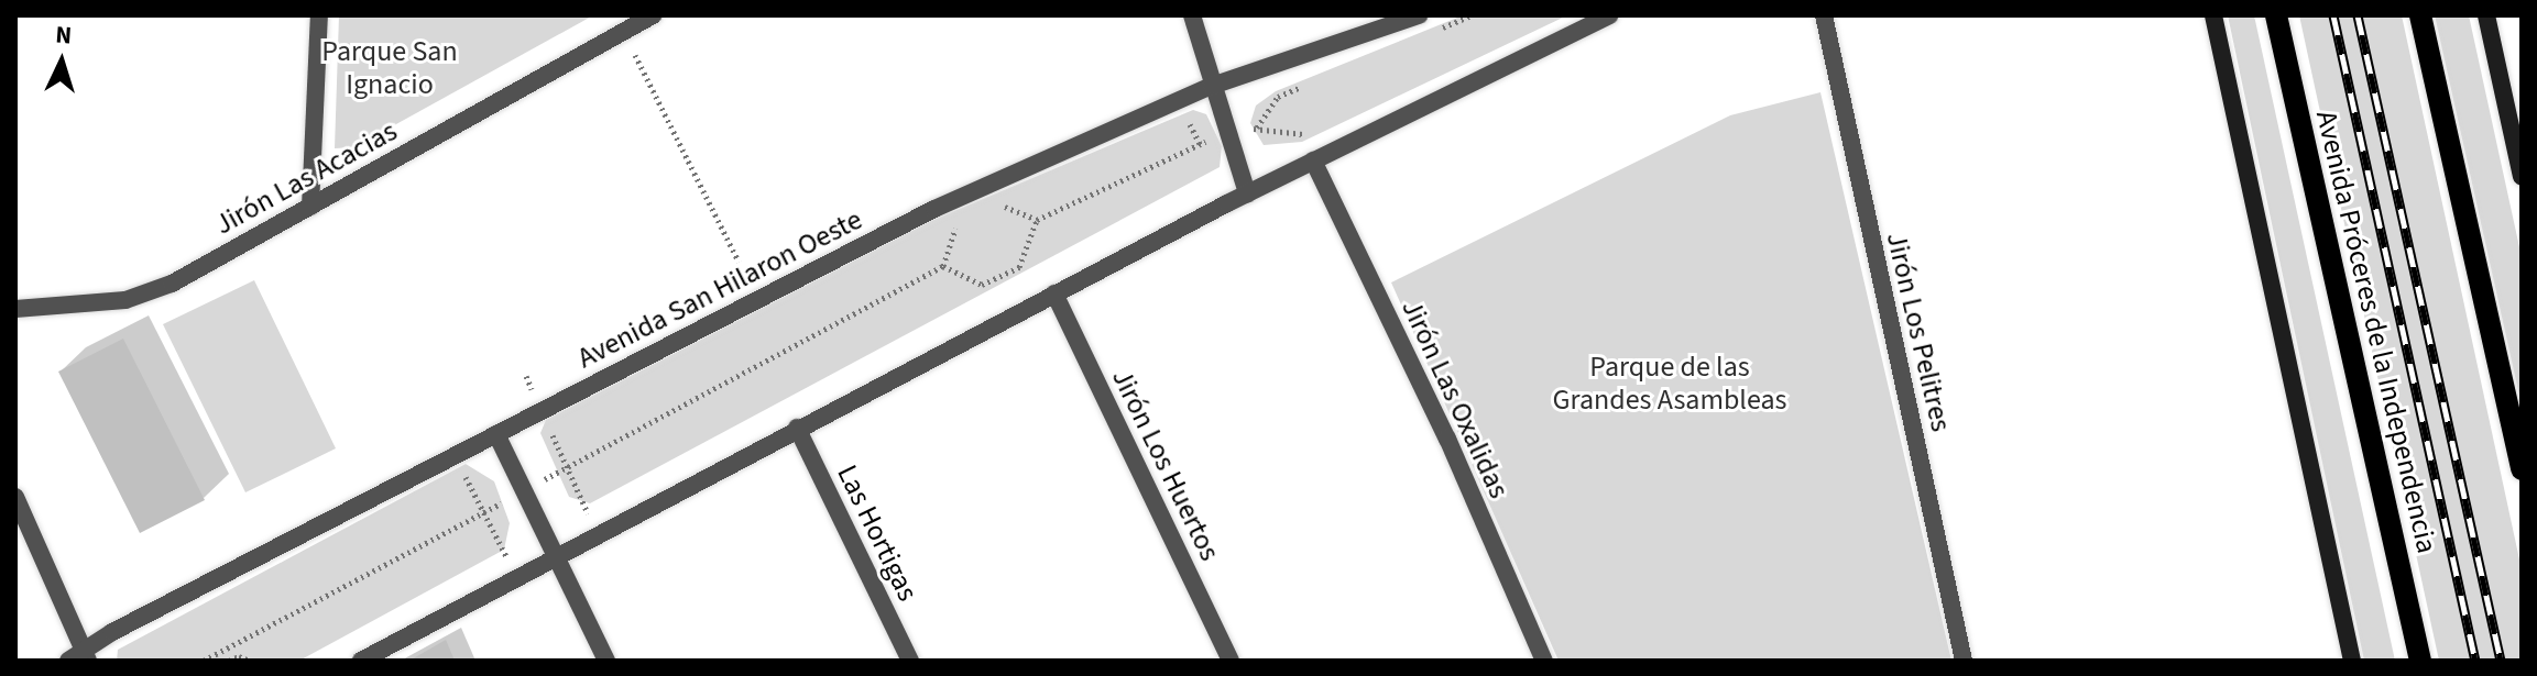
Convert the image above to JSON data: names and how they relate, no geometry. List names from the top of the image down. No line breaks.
{"streets":{"main road":["Avenida Próceres de la Independencia"],"street":["Jirón Las Acacias","Avenida San Hilaron Oeste","Jirón Los Pelitres","Jirón Las Oxalidas","Jirón Los Huertos","Las Hortigas"]},"parks":["Parque San Ignacio","Parque de las Grandes Asambleas"],"north":"top"}
